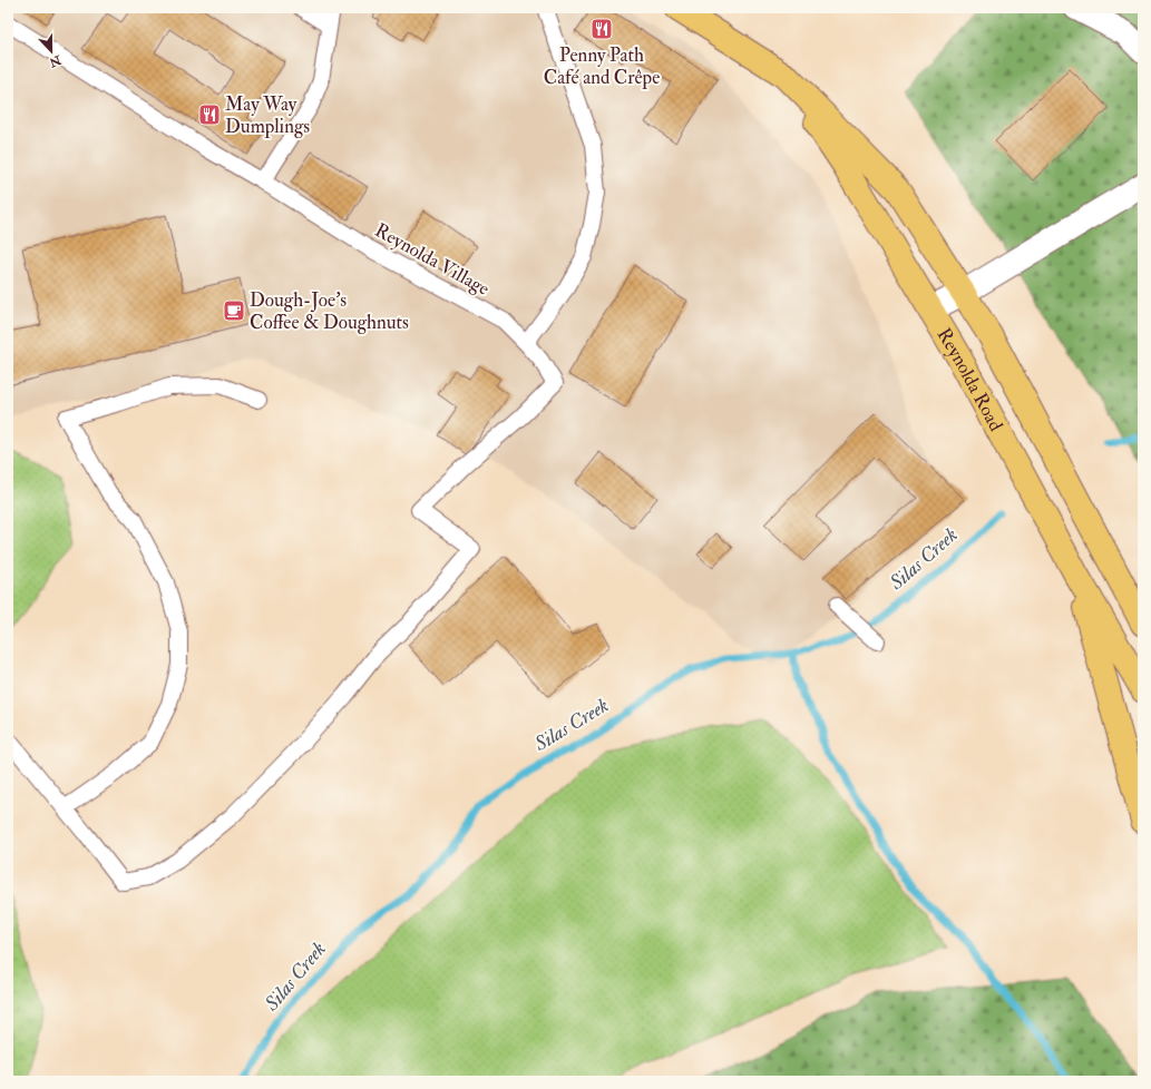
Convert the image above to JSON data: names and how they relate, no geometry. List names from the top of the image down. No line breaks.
{"streets":{"main road":["Reynolda Road"],"lane":["Reynolda Village"]},"water":["Silas Creek"],"places":{"restaurant":["Penny Path Café and Crêpe","May Way Dumplings"],"cafe":["Dough-Joe's Coffee & Doughnuts"]},"north":"bottom"}
